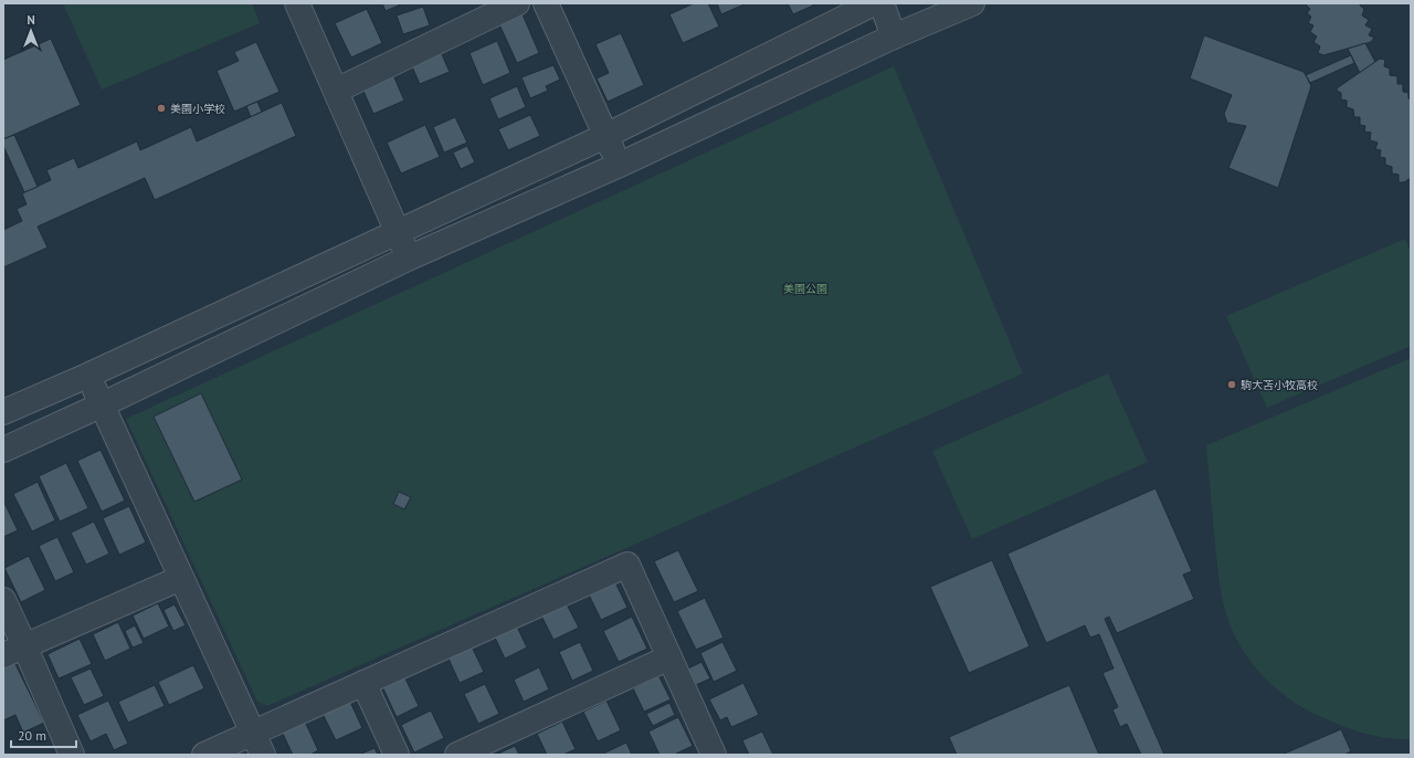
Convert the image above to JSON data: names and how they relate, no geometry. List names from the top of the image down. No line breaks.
{"parks":["美園公園"],"places":["美園小学校","駒大苫小牧高校"],"scale_bar":"20 m","north":"top"}
